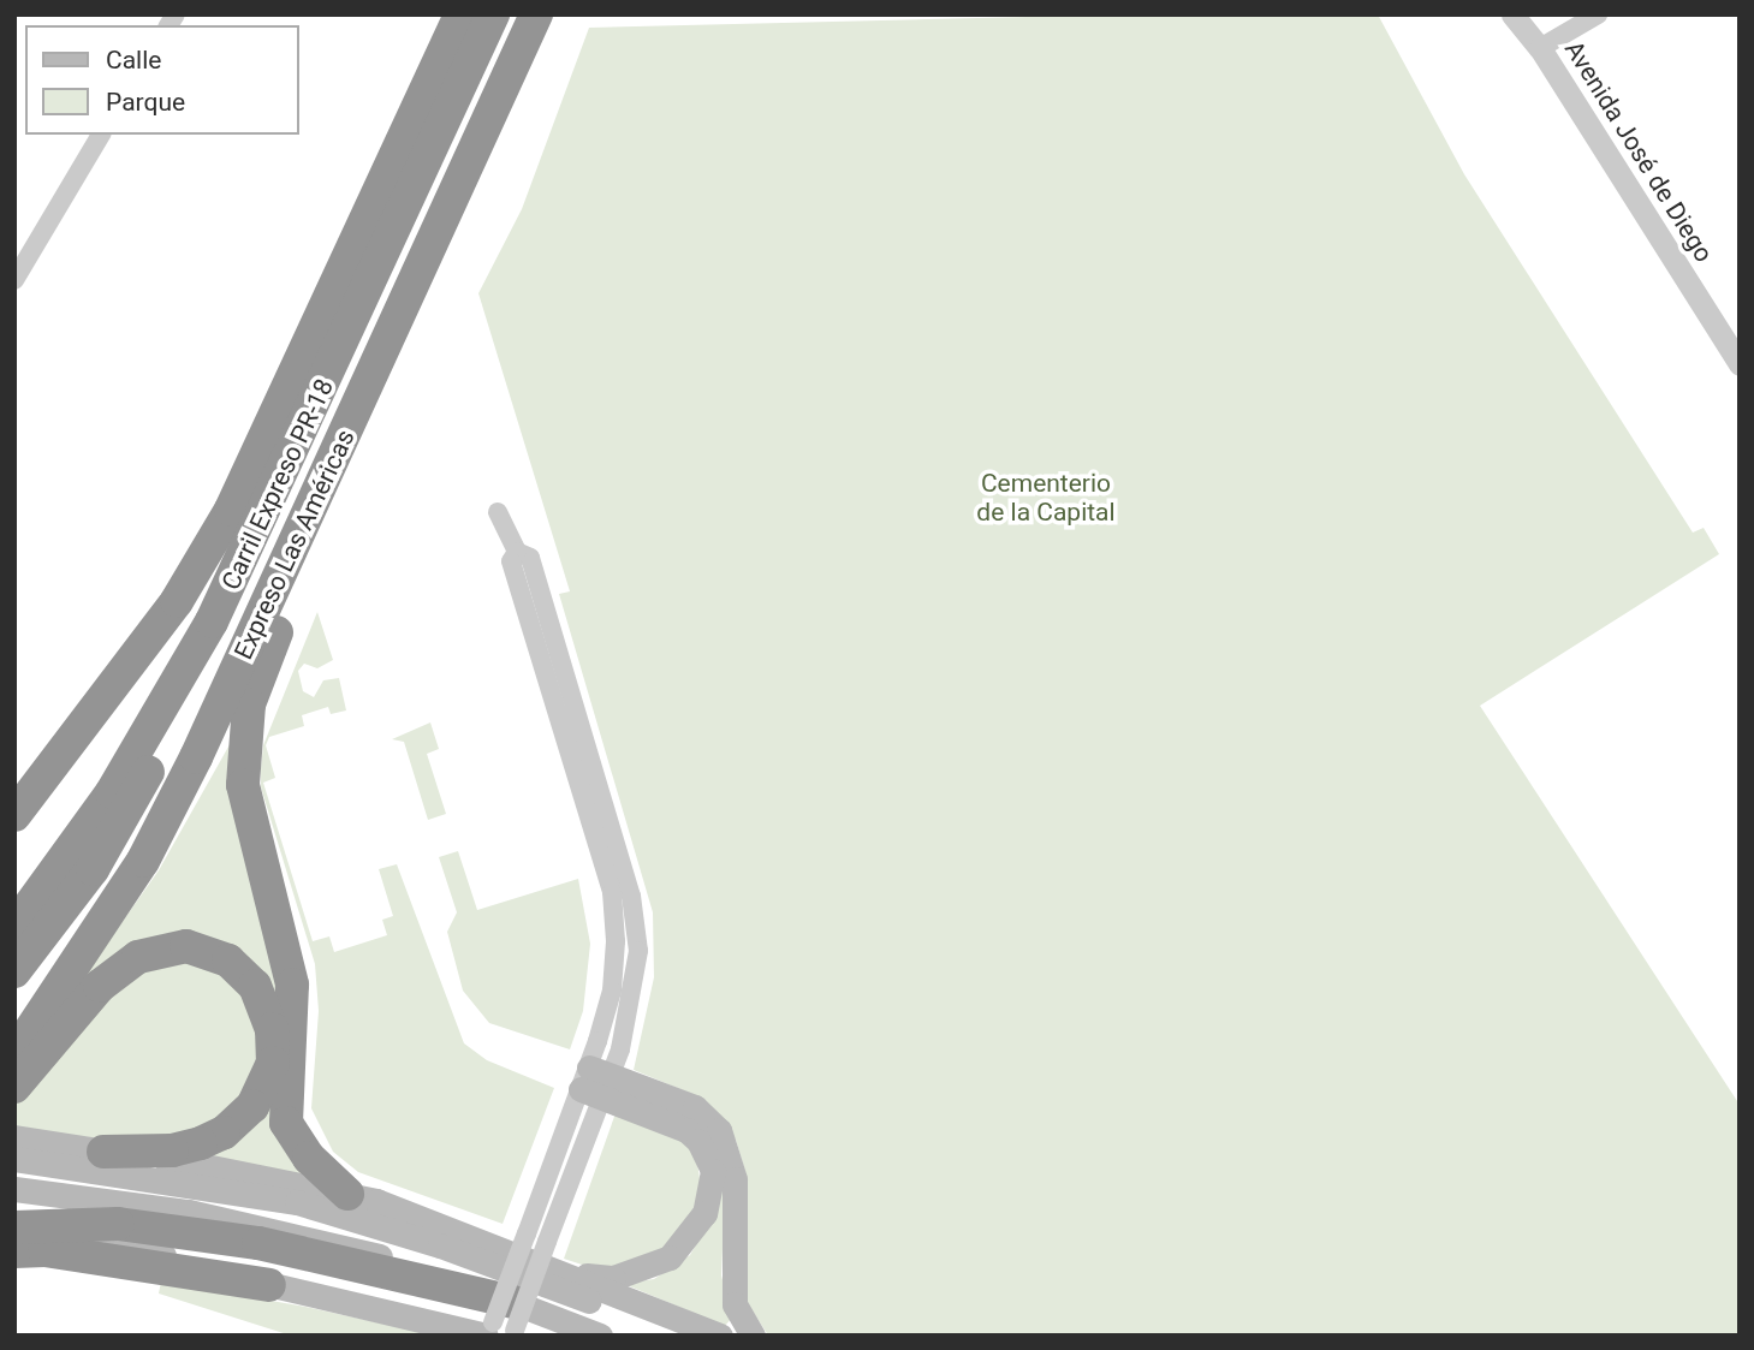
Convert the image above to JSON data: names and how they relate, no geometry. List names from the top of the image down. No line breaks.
{"streets":{"highway":["Carril Expreso PR-18","Expreso Las Américas"],"street":["Avenida José de Diego"]},"parks":["Cementerio de la Capital"],"legend":["Calle","Parque"]}
